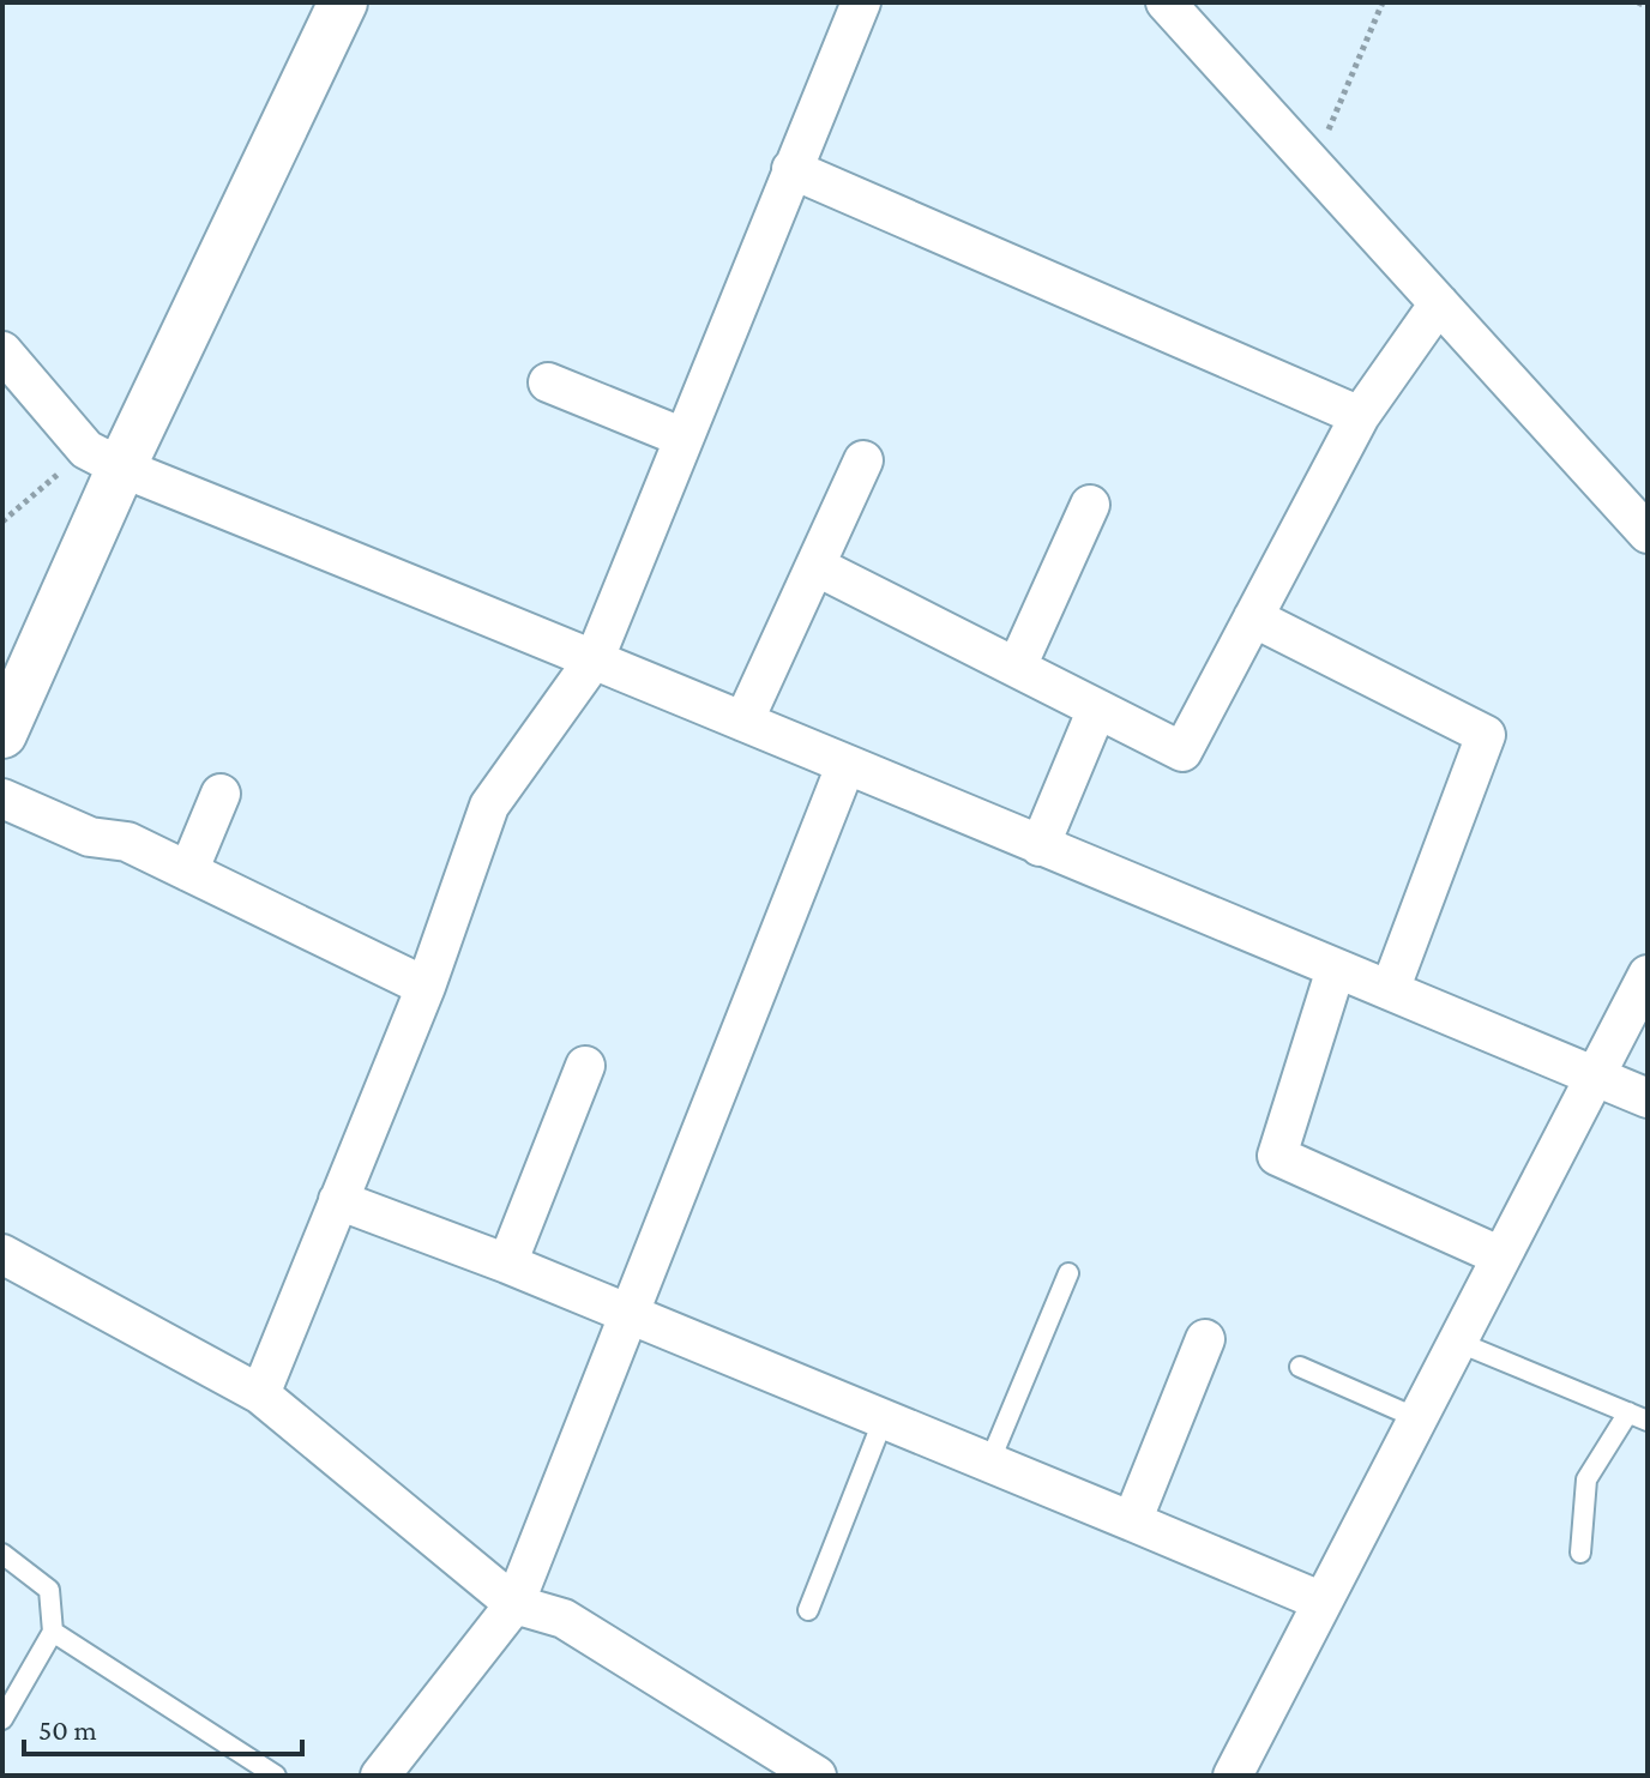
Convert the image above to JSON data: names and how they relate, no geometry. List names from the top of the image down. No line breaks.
{"scale_bar":"50 m"}
